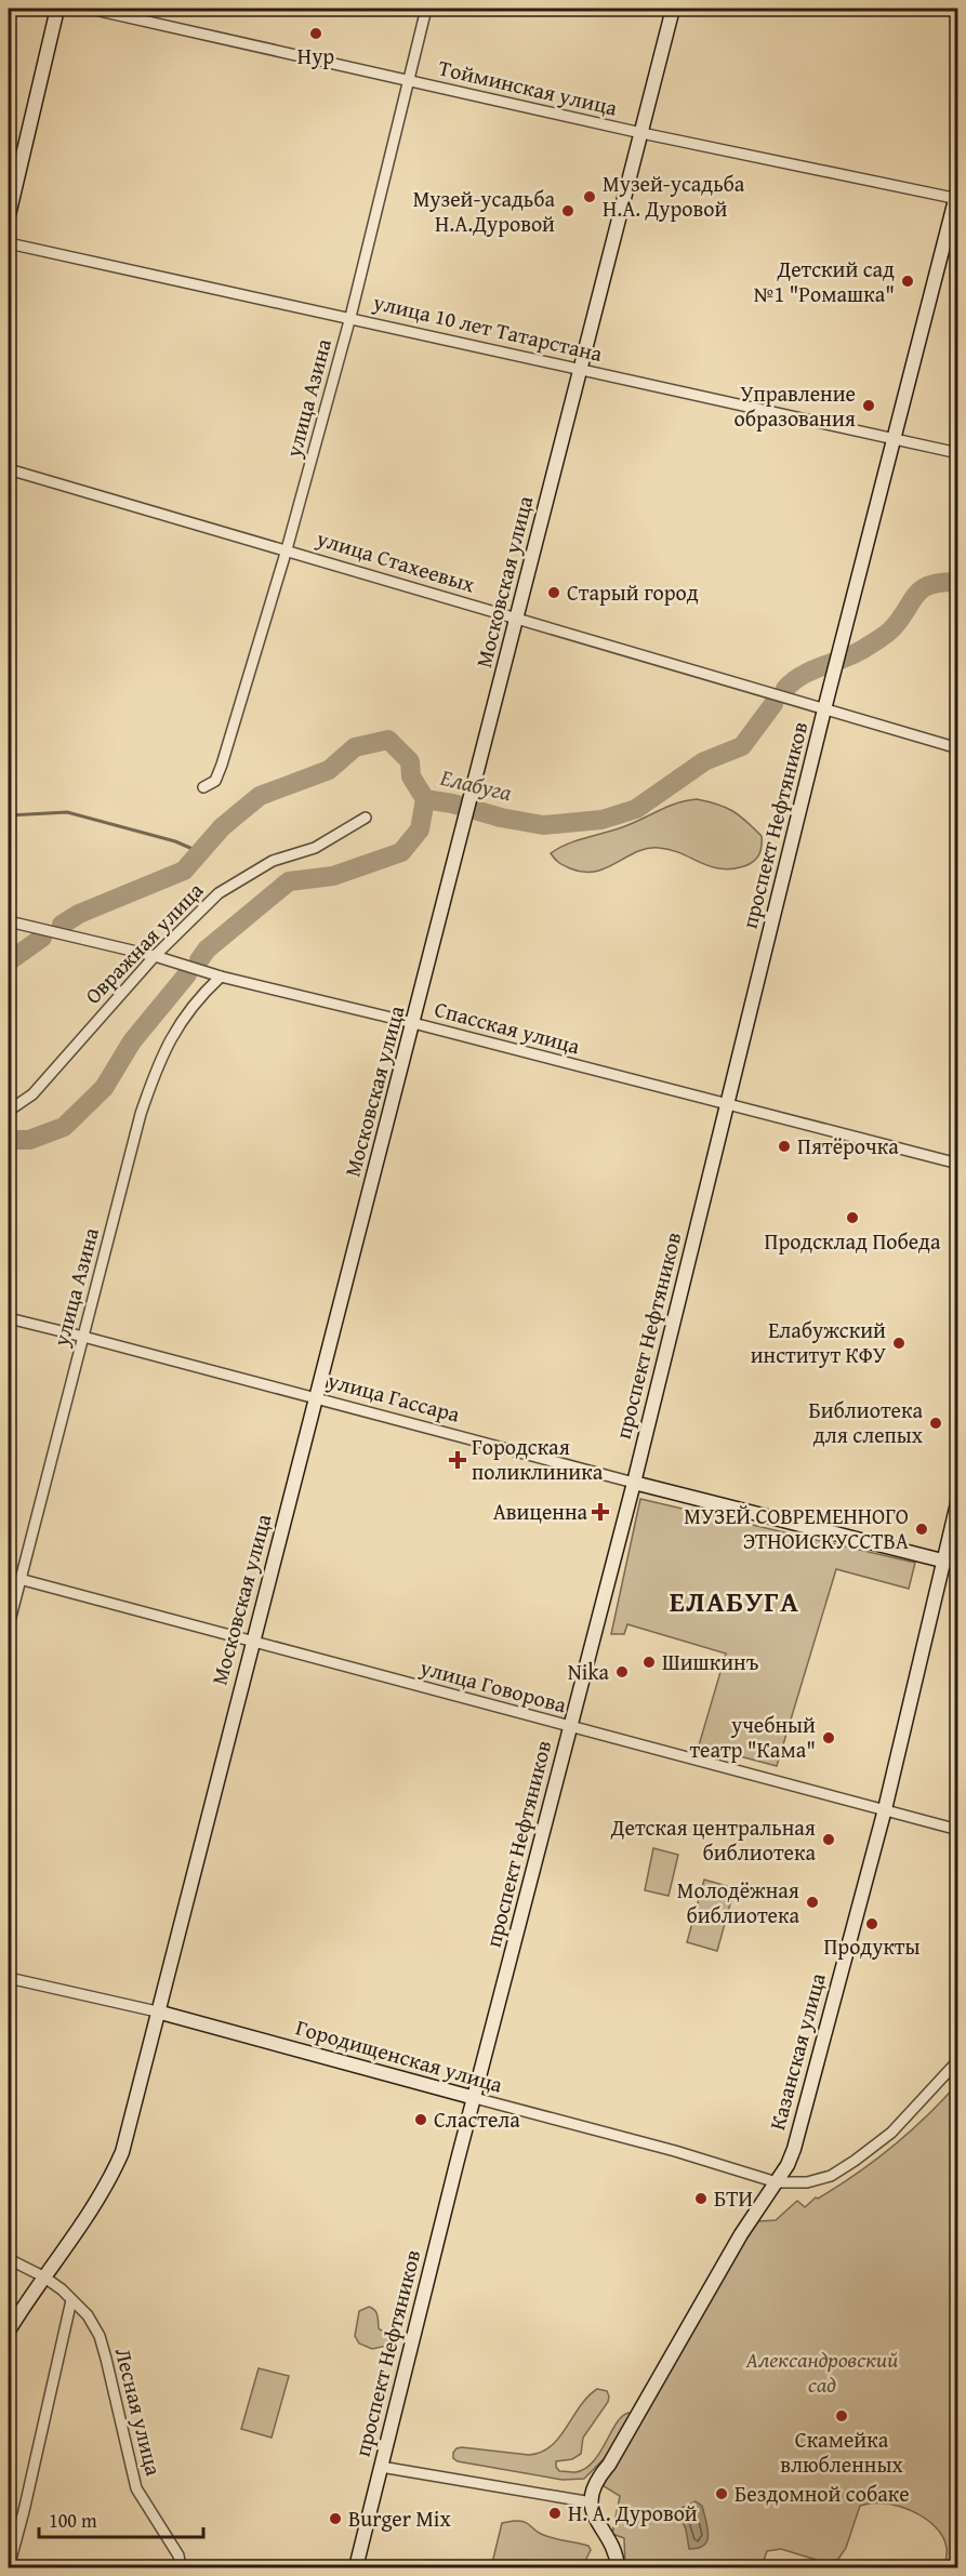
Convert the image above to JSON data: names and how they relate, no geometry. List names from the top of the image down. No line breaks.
{"streets":{"main road":["Московская улица","проспект Нефтяников","улица Гассара","Казанская улица","Городищенская улица"],"street":["Тойминская улица","улица 10 лет Татарстана","улица Азина","улица Стахеевых","Овражная улица","Спасская улица","улица Говорова","Лесная улица"]},"crossings":[["Тойминская улица","улица Азина"],["Тойминская улица","Московская улица"],["Тойминская улица","проспект Нефтяников"],["улица 10 лет Татарстана","улица Азина"],["улица 10 лет Татарстана","Московская улица"],["улица 10 лет Татарстана","проспект Нефтяников"],["улица Азина","улица Стахеевых"],["улица Азина","Спасская улица"],["улица Азина","улица Гассара"],["улица Азина","улица Говорова"],["улица Стахеевых","Московская улица"],["улица Стахеевых","проспект Нефтяников"],["Московская улица","Спасская улица"],["Московская улица","улица Гассара"],["Московская улица","улица Говорова"],["Московская улица","Городищенская улица"],["Московская улица","Лесная улица"],["проспект Нефтяников","Спасская улица"],["проспект Нефтяников","улица Гассара"],["проспект Нефтяников","улица Говорова"],["проспект Нефтяников","Городищенская улица"],["Овражная улица","Спасская улица"],["улица Гассара","Казанская улица"],["улица Говорова","Казанская улица"],["Казанская улица","Городищенская улица"]],"districts":["ЕЛАБУГА"],"water":["Елабуга"],"parks":["Александровский сад"],"places":{"other":["Нур","Музей-усадьба Н.А. Дуровой","Музей-усадьба Н.А.Дуровой","Детский сад №1 \"Ромашка\"","Управление образования","Старый город","Пятёрочка","Продсклад Победа","Елабужский институт КФУ","Библиотека для слепых","МУЗЕЙ СОВРЕМЕННОГО ЭТНОИСКУССТВА","Шишкинъ","Nika","учебный театр \"Кама\"","Детская центральная библиотека","Молодёжная библиотека","Продукты","Сластела","БТИ","Скамейка влюбленных","Бездомной собаке","Н. А. Дуровой","Burger Mix"],"health":["Городская поликлиника","Авиценна"]},"scale_bar":"100 m"}
